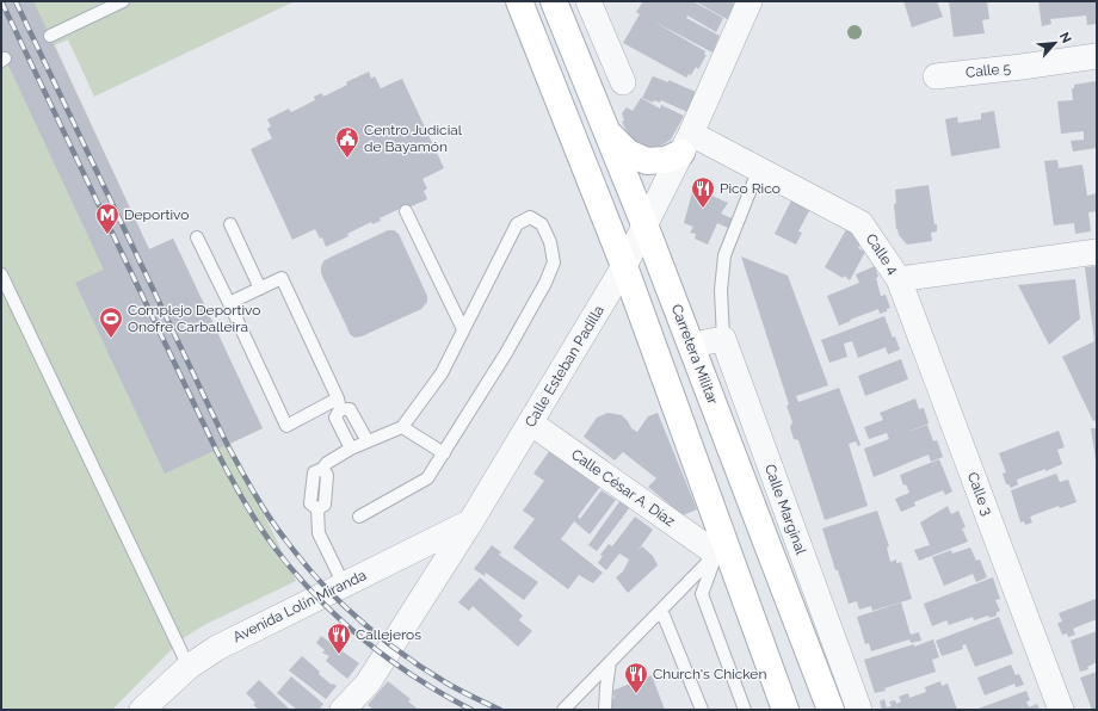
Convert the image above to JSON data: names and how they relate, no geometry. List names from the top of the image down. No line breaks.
{"streets":{"main road":["Carretera Militar"],"street":["Calle 5","Calle 4","Calle Esteban Padilla","Calle César A. Díaz","Calle 3","Calle Marginal","Avenida Lolín Miranda"]},"crossings":[["Calle 4","Calle Esteban Padilla"],["Calle 4","Calle 3"],["Carretera Militar","Calle Esteban Padilla"],["Calle Esteban Padilla","Calle César A. Díaz"],["Calle Esteban Padilla","Avenida Lolín Miranda"]],"places":{"public building":["Centro Judicial de Bayamón"],"restaurant":["Pico Rico","Callejeros","Church's Chicken"],"metro station":["Deportivo"],"sports":["Complejo Deportivo Onofre Carballeira"]},"north":"top right"}
